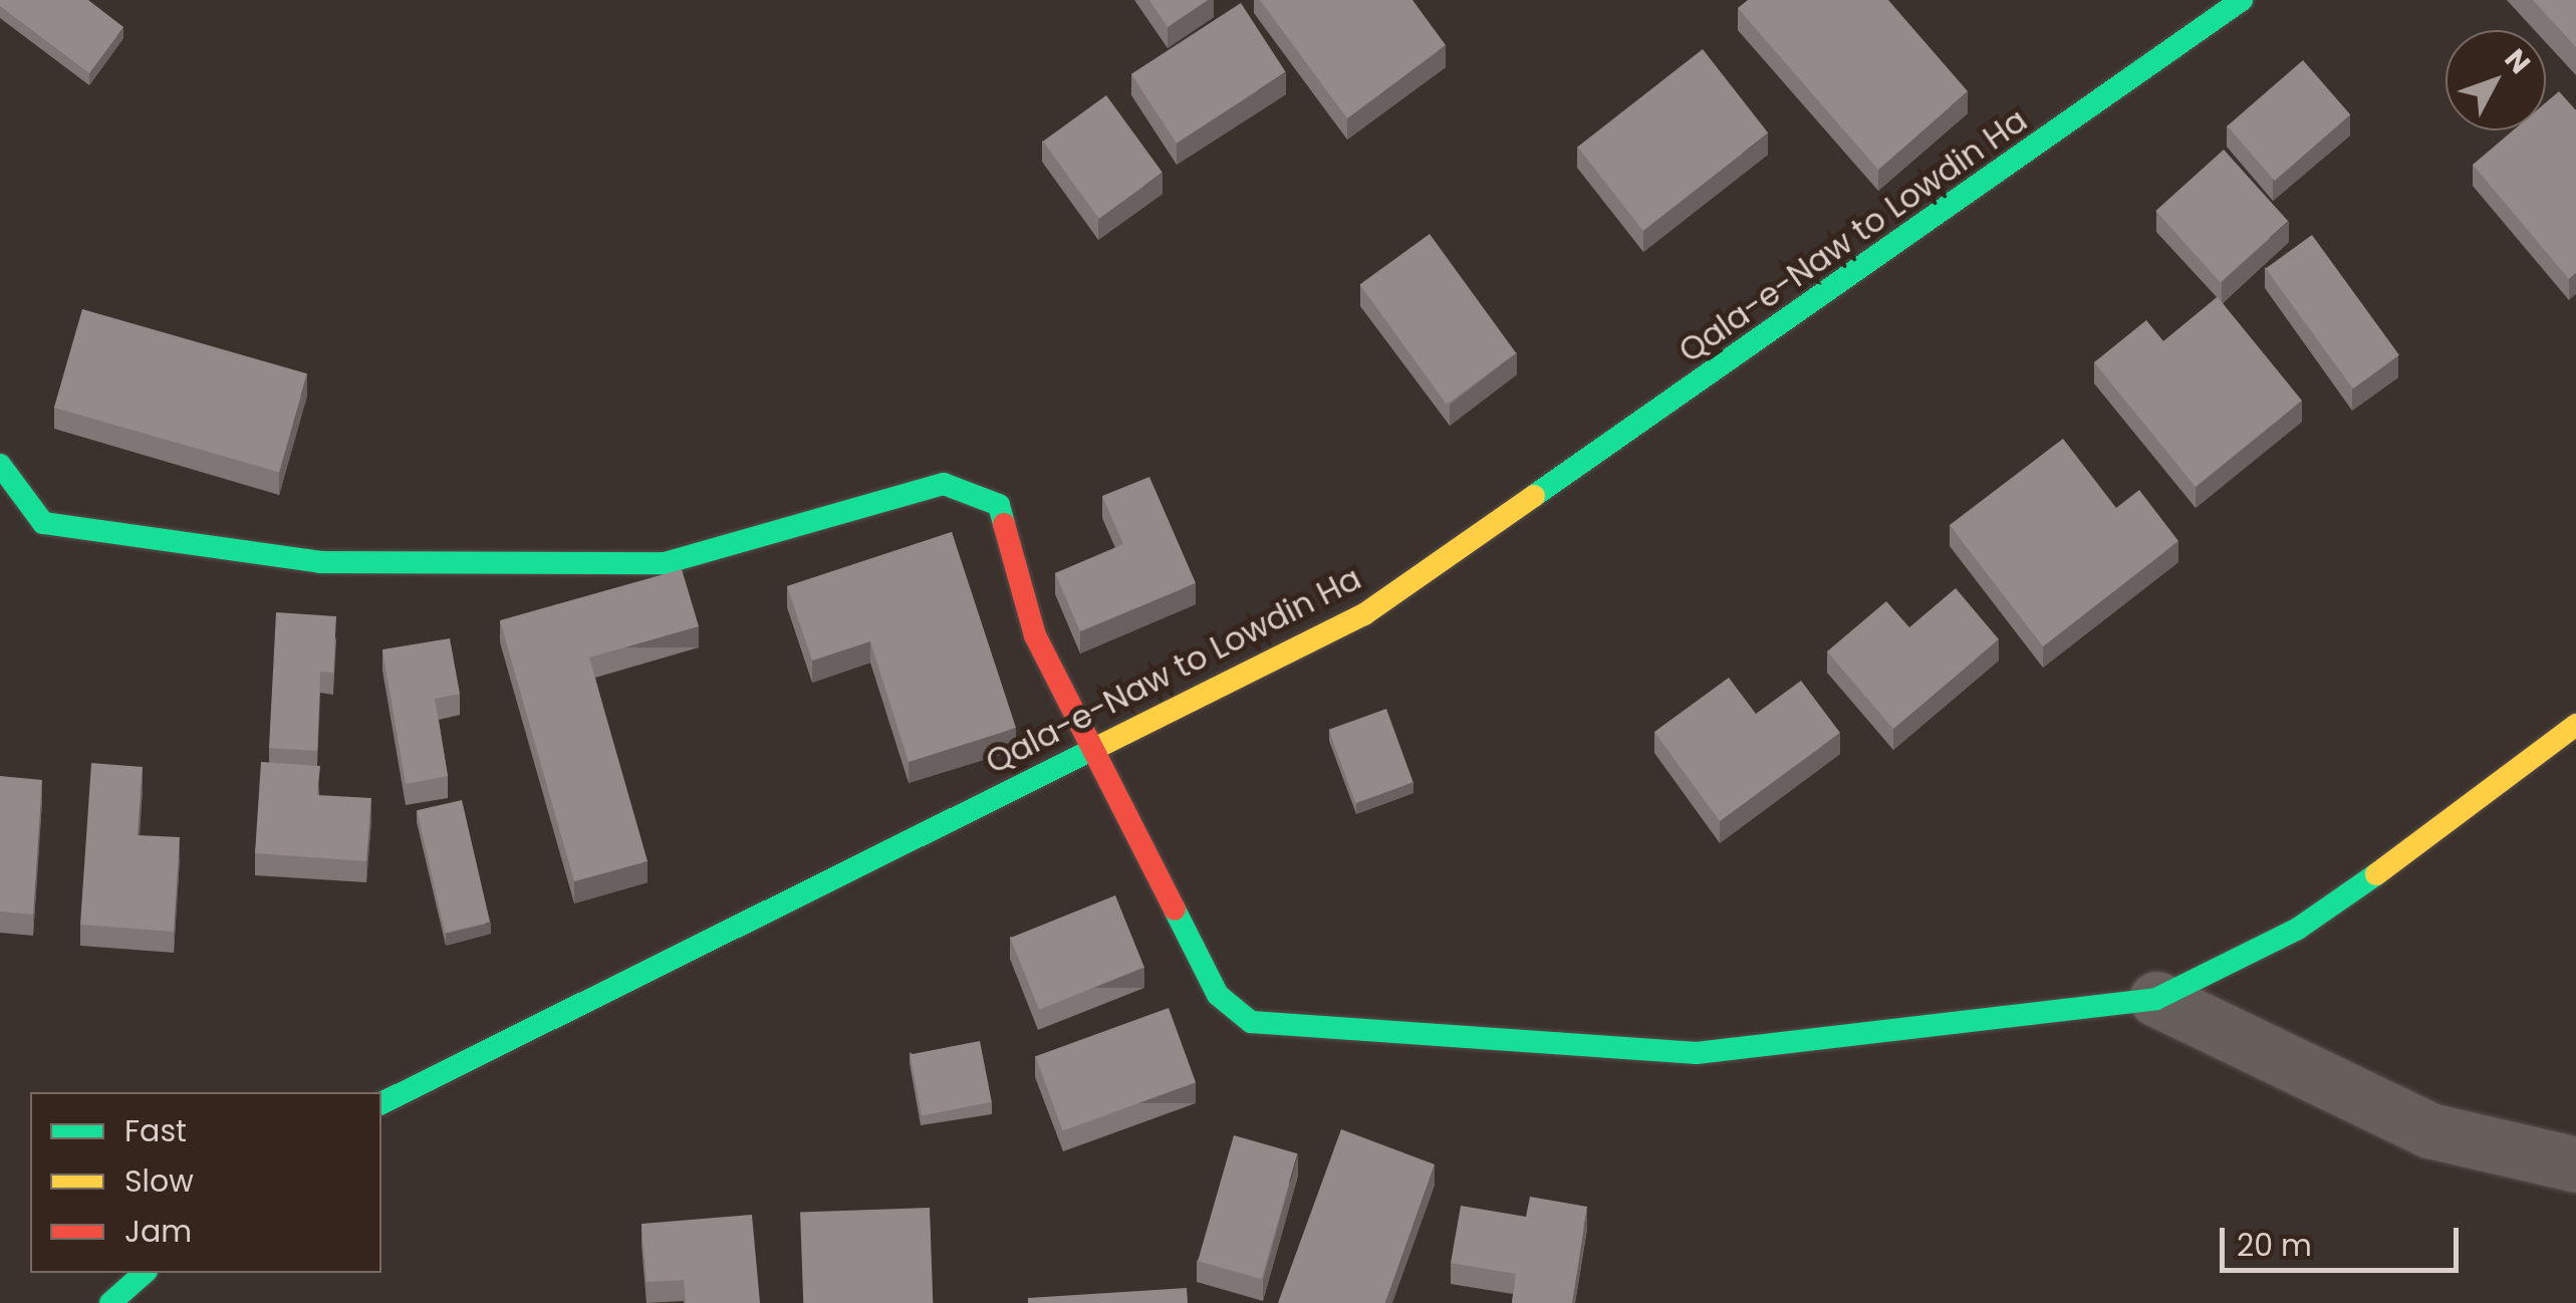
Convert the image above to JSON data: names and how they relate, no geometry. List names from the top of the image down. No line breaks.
{"streets":{"street":["Qala-e-Naw to Lowdin Ha"]},"legend":["Fast","Slow","Jam"],"scale_bar":"20 m","north":"top right"}
